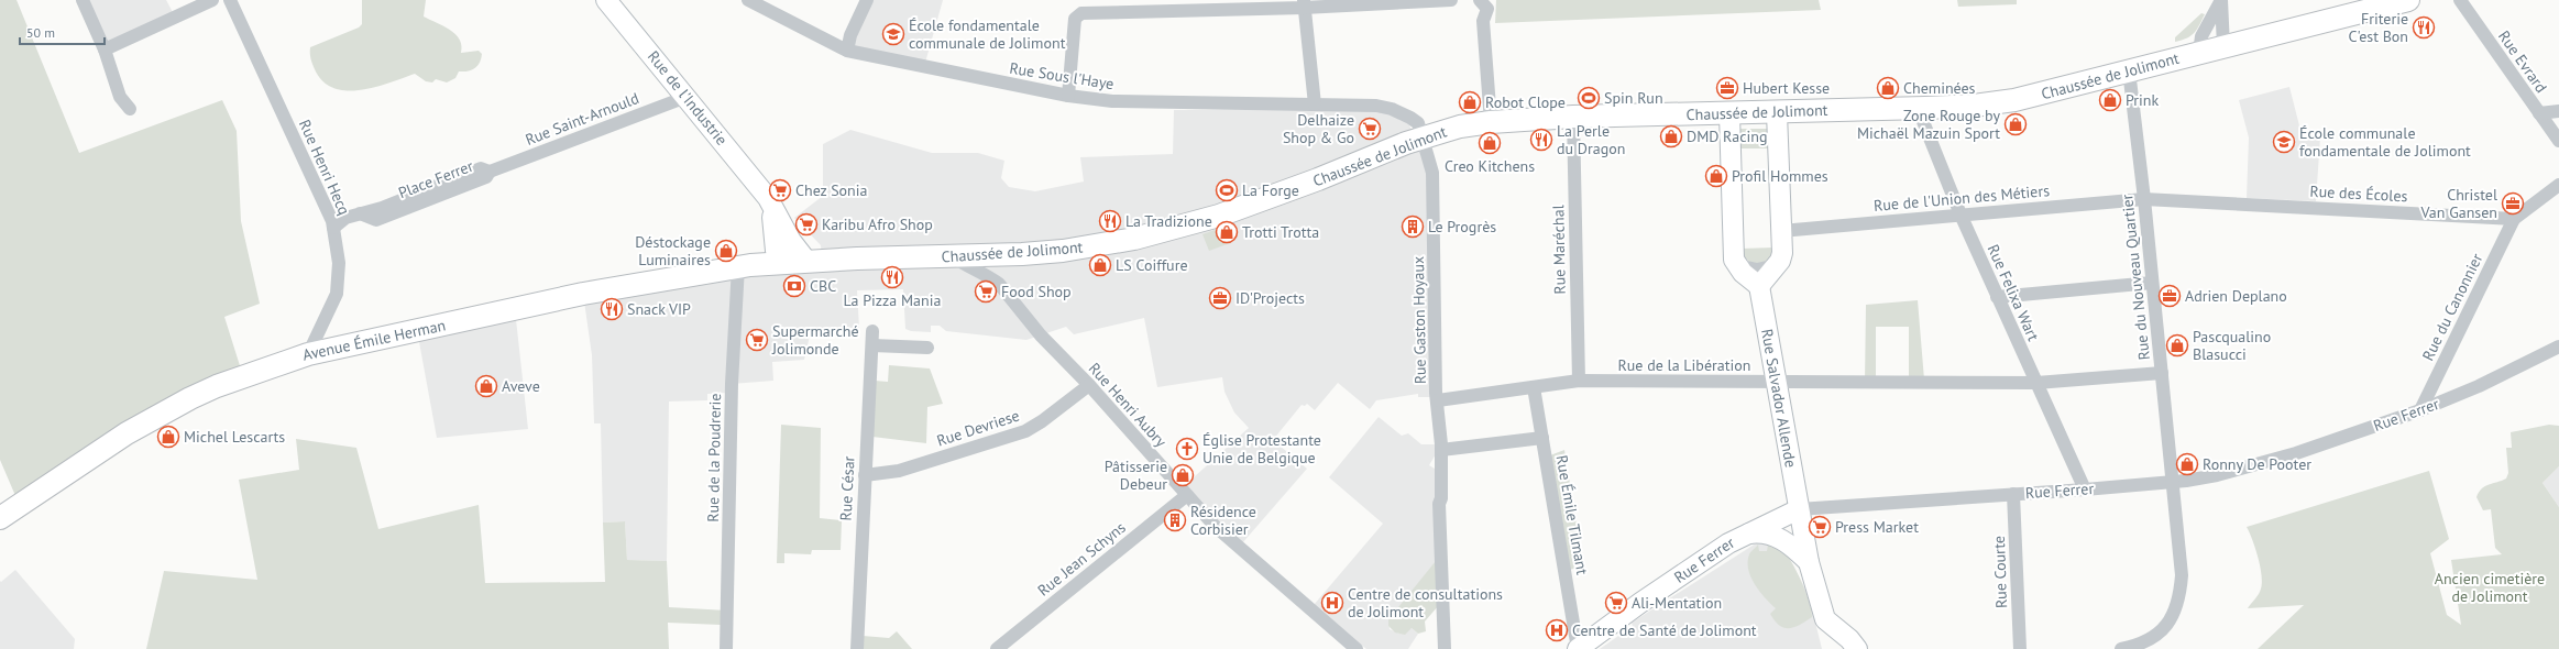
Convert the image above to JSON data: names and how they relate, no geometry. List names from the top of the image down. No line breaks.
{"streets":{"main road":["Chaussée de Jolimont","Avenue Émile Herman"],"street":["Rue Evrard","Rue Sous l'Haye","Rue de l'Industrie","Rue Saint-Arnould","Rue Henri Hecq","Place Ferrer","Rue des Écoles","Rue de l'Union des Métiers","Rue Maréchal","Rue du Nouveau Quartier","Rue Felixa Wart","Rue du Canonnier","Rue Gaston Hoyaux","Rue de la Libération","Rue Salvador Allende","Rue Henri Aubry","Rue Ferrer","Rue Devriese","Rue de la Poudrerie","Rue César","Rue Émile Tilmant","Rue Jean Schyns","Rue Courte"]},"crossings":[["Rue Sous l'Haye","Chaussée de Jolimont"],["Rue Sous l'Haye","Rue Gaston Hoyaux"],["Chaussée de Jolimont","Rue de l'Industrie"],["Chaussée de Jolimont","Rue Maréchal"],["Chaussée de Jolimont","Rue du Nouveau Quartier"],["Chaussée de Jolimont","Rue Felixa Wart"],["Chaussée de Jolimont","Rue Gaston Hoyaux"],["Chaussée de Jolimont","Avenue Émile Herman"],["Chaussée de Jolimont","Rue Henri Aubry"],["Rue de l'Industrie","Rue Saint-Arnould"],["Rue de l'Industrie","Avenue Émile Herman"],["Rue Saint-Arnould","Place Ferrer"],["Rue Henri Hecq","Avenue Émile Herman"],["Rue des Écoles","Rue de l'Union des Métiers"],["Rue des Écoles","Rue du Nouveau Quartier"],["Rue des Écoles","Rue du Canonnier"],["Rue de l'Union des Métiers","Rue du Nouveau Quartier"],["Rue de l'Union des Métiers","Rue Felixa Wart"],["Rue Maréchal","Rue de la Libération"],["Rue du Nouveau Quartier","Rue de la Libération"],["Rue du Nouveau Quartier","Rue Ferrer"],["Rue Felixa Wart","Rue de la Libération"],["Rue Felixa Wart","Rue Ferrer"],["Rue du Canonnier","Rue Ferrer"],["Rue Gaston Hoyaux","Rue de la Libération"],["Avenue Émile Herman","Rue de la Poudrerie"],["Rue de la Libération","Rue Salvador Allende"],["Rue de la Libération","Rue Émile Tilmant"],["Rue Salvador Allende","Rue Ferrer"],["Rue Henri Aubry","Rue Devriese"],["Rue Henri Aubry","Rue Jean Schyns"],["Rue Ferrer","Rue Émile Tilmant"],["Rue Ferrer","Rue Courte"],["Rue Devriese","Rue César"]],"parks":["Ancien cimetière de Jolimont"],"places":{"restaurant":["Friterie C'est Bon","La Perle du Dragon","La Tradizione","La Pizza Mania","Snack VIP"],"school or university":["École fondamentale communale de Jolimont","École communale fondamentale de Jolimont"],"office":["Hubert Kesse","Christel Van Gansen","Adrien Deplano","ID'Projects"],"shop":["Cheminées","Prink","Robot Clope","Zone Rouge by Michaël Mazuin Sport","DMD Racing","Creo Kitchens","Profil Hommes","Trotti Trotta","Déstockage Luminaires","LS Coiffure","Pascqualino Blasucci","Aveve","Michel Lescarts","Ronny De Pooter","Pâtisserie Debeur"],"sports":["Spin Run","La Forge"],"supermarket":["Delhaize Shop & Go","Chez Sonia","Karibu Afro Shop","Food Shop","Supermarché Jolimonde","Press Market","Ali-Mentation"],"building":["Le Progrès","Résidence Corbisier"],"bank":["CBC"],"church":["Église Protestante Unie de Belgique"],"hospital":["Centre de consultations de Jolimont","Centre de Santé de Jolimont"]},"scale_bar":"50 m"}
